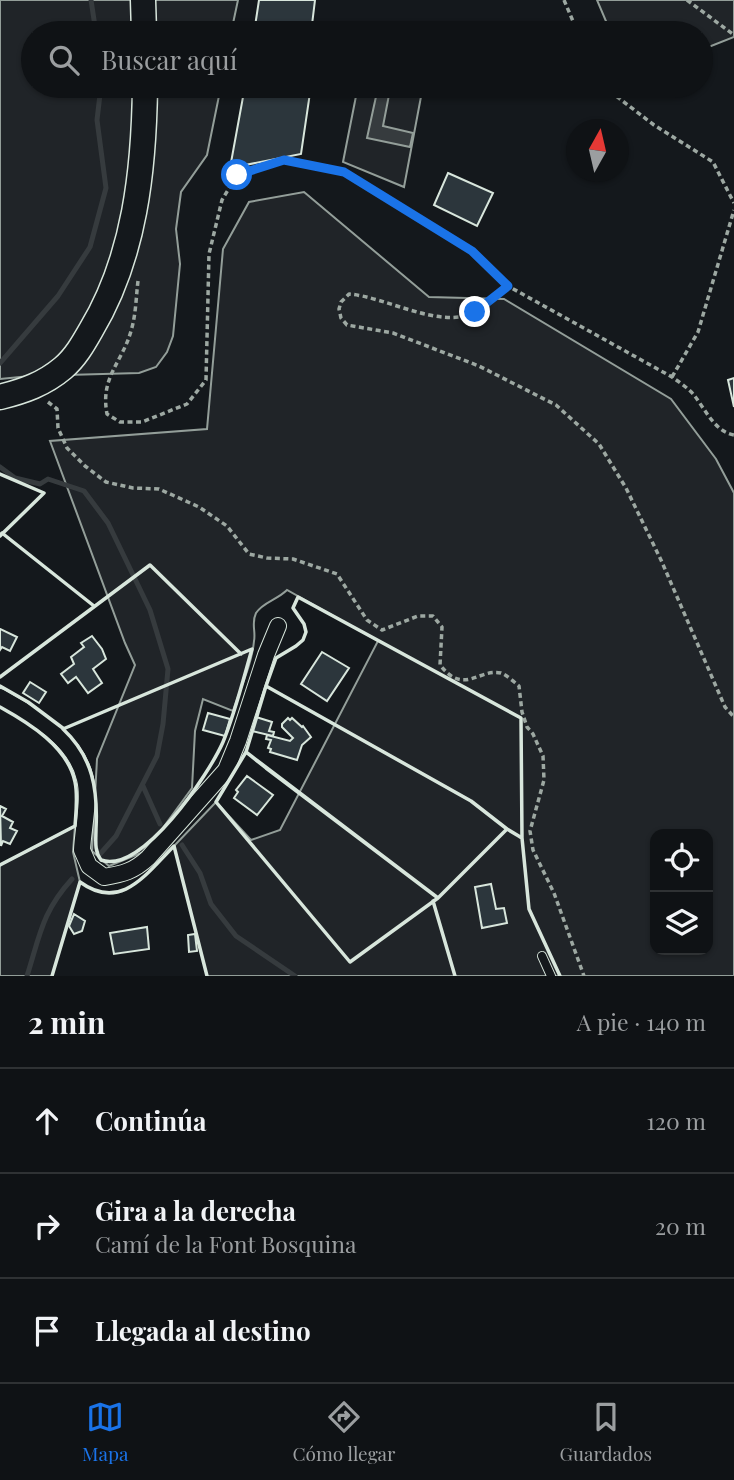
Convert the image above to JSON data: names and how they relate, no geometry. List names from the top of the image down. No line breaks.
{"north":"top","page":{"search":"Buscar aquí","heading":["2 min","A pie · 140 m"],"list":[["Continúa","120 m"],["Gira a la derecha","Camí de la Font Bosquina","20 m"],"Llegada al destino"],"nav":["Mapa","Cómo llegar","Guardados"]}}
